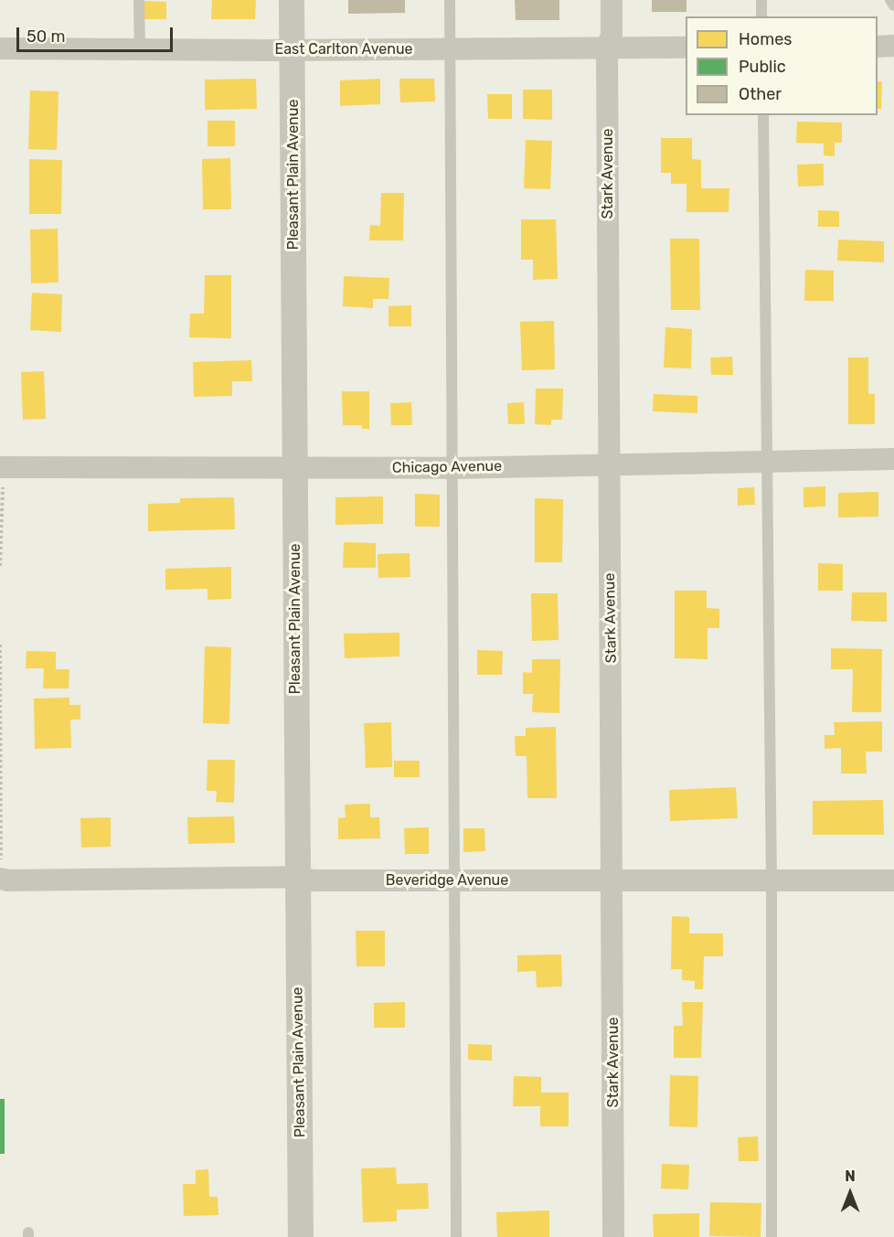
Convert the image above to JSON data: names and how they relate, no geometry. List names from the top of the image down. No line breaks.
{"streets":{"street":["East Carlton Avenue","Stark Avenue","Pleasant Plain Avenue","Chicago Avenue","Beveridge Avenue"]},"crossings":[["East Carlton Avenue","Stark Avenue"],["East Carlton Avenue","Pleasant Plain Avenue"],["Stark Avenue","Chicago Avenue"],["Stark Avenue","Beveridge Avenue"],["Pleasant Plain Avenue","Chicago Avenue"],["Pleasant Plain Avenue","Beveridge Avenue"]],"legend":["Homes","Public","Other"],"scale_bar":"50 m","north":"top"}
